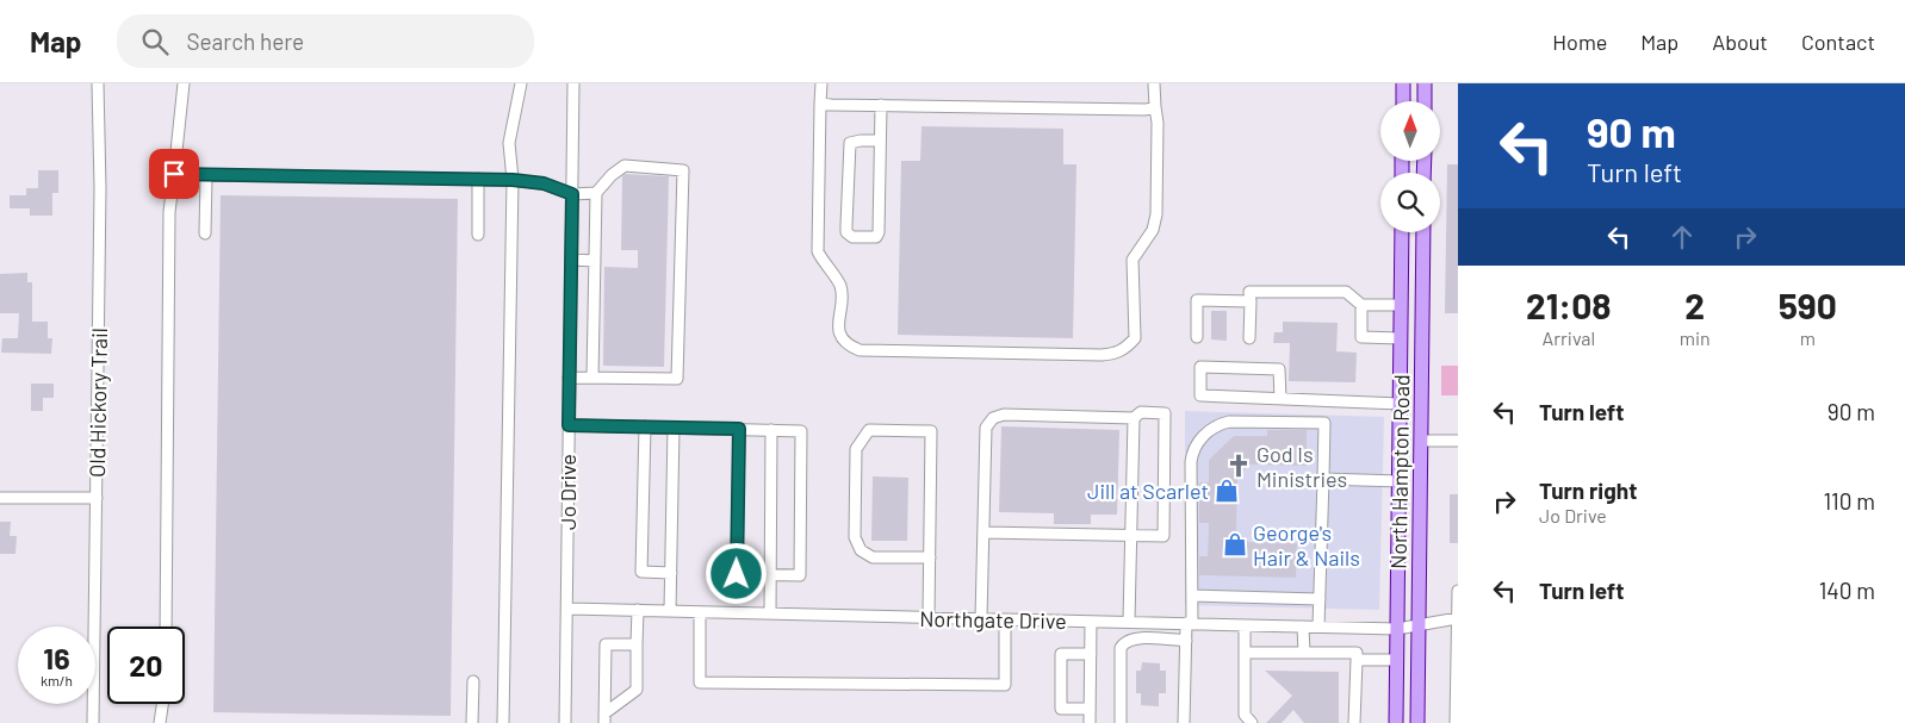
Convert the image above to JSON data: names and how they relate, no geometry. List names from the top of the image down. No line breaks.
{"streets":{"main road":["North Hampton Road"],"street":["Old Hickory Trail","Jo Drive","Northgate Drive"]},"crossings":[["North Hampton Road","Northgate Drive"],["Jo Drive","Northgate Drive"]],"places":{"church":["God Is Ministries"],"shop":["Jill at Scarlet","George's Hair & Nails"]},"north":"top","page":{"header":"Map","search":"Search here","nav":["Home","Map","About","Contact"],"turn":["90 m","Turn left"],"eta":["21:08","Arrival","2","min","590","m"],"list":[{"name":"Turn left","value":"90 m"},{"name":"Turn right","note":"Jo Drive","value":"110 m"},{"name":"Turn left","value":"140 m"}],"speed":"16 km/h","limit":"20"}}
